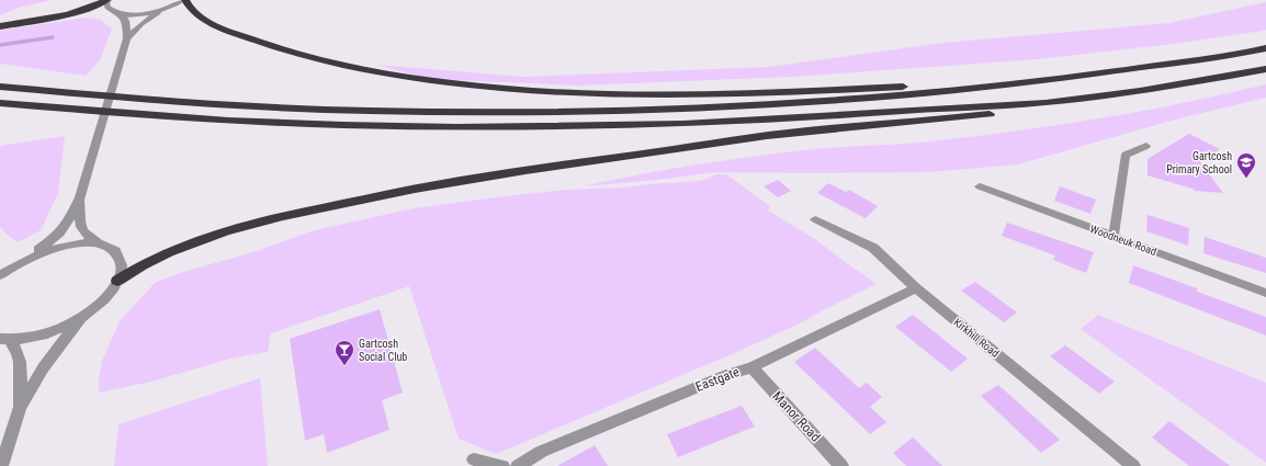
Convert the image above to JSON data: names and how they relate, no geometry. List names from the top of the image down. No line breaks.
{"streets":{"street":["Woodneuk Road","Kirkhill Road","Eastgate","Manor Road"]},"crossings":[["Kirkhill Road","Eastgate"],["Eastgate","Manor Road"]],"places":{"school or university":["Gartcosh Primary School"],"bar":["Gartcosh Social Club"]}}
